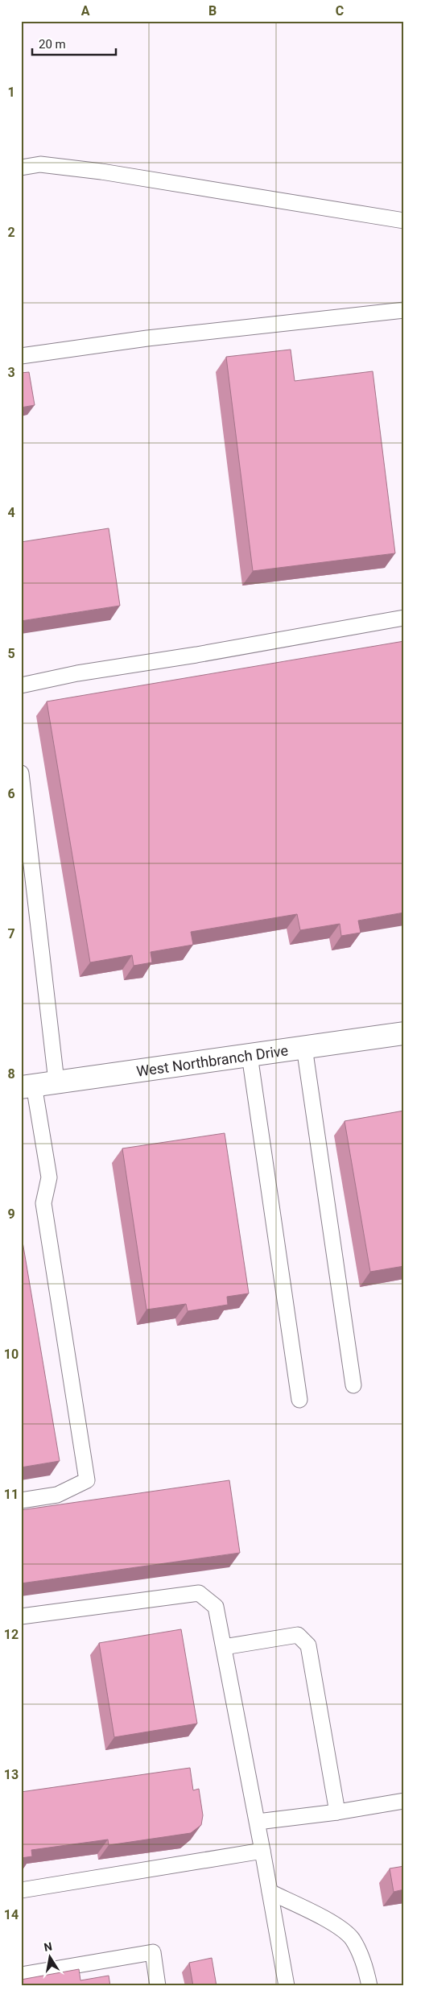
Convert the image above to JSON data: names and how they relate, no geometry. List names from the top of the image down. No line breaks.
{"streets":{"street":["West Northbranch Drive"]},"scale_bar":"20 m","north":"top","grid":{"columns":["A","B","C"],"rows":["1","2","3","4","5","6","7","8","9","10","11","12","13","14"]}}
